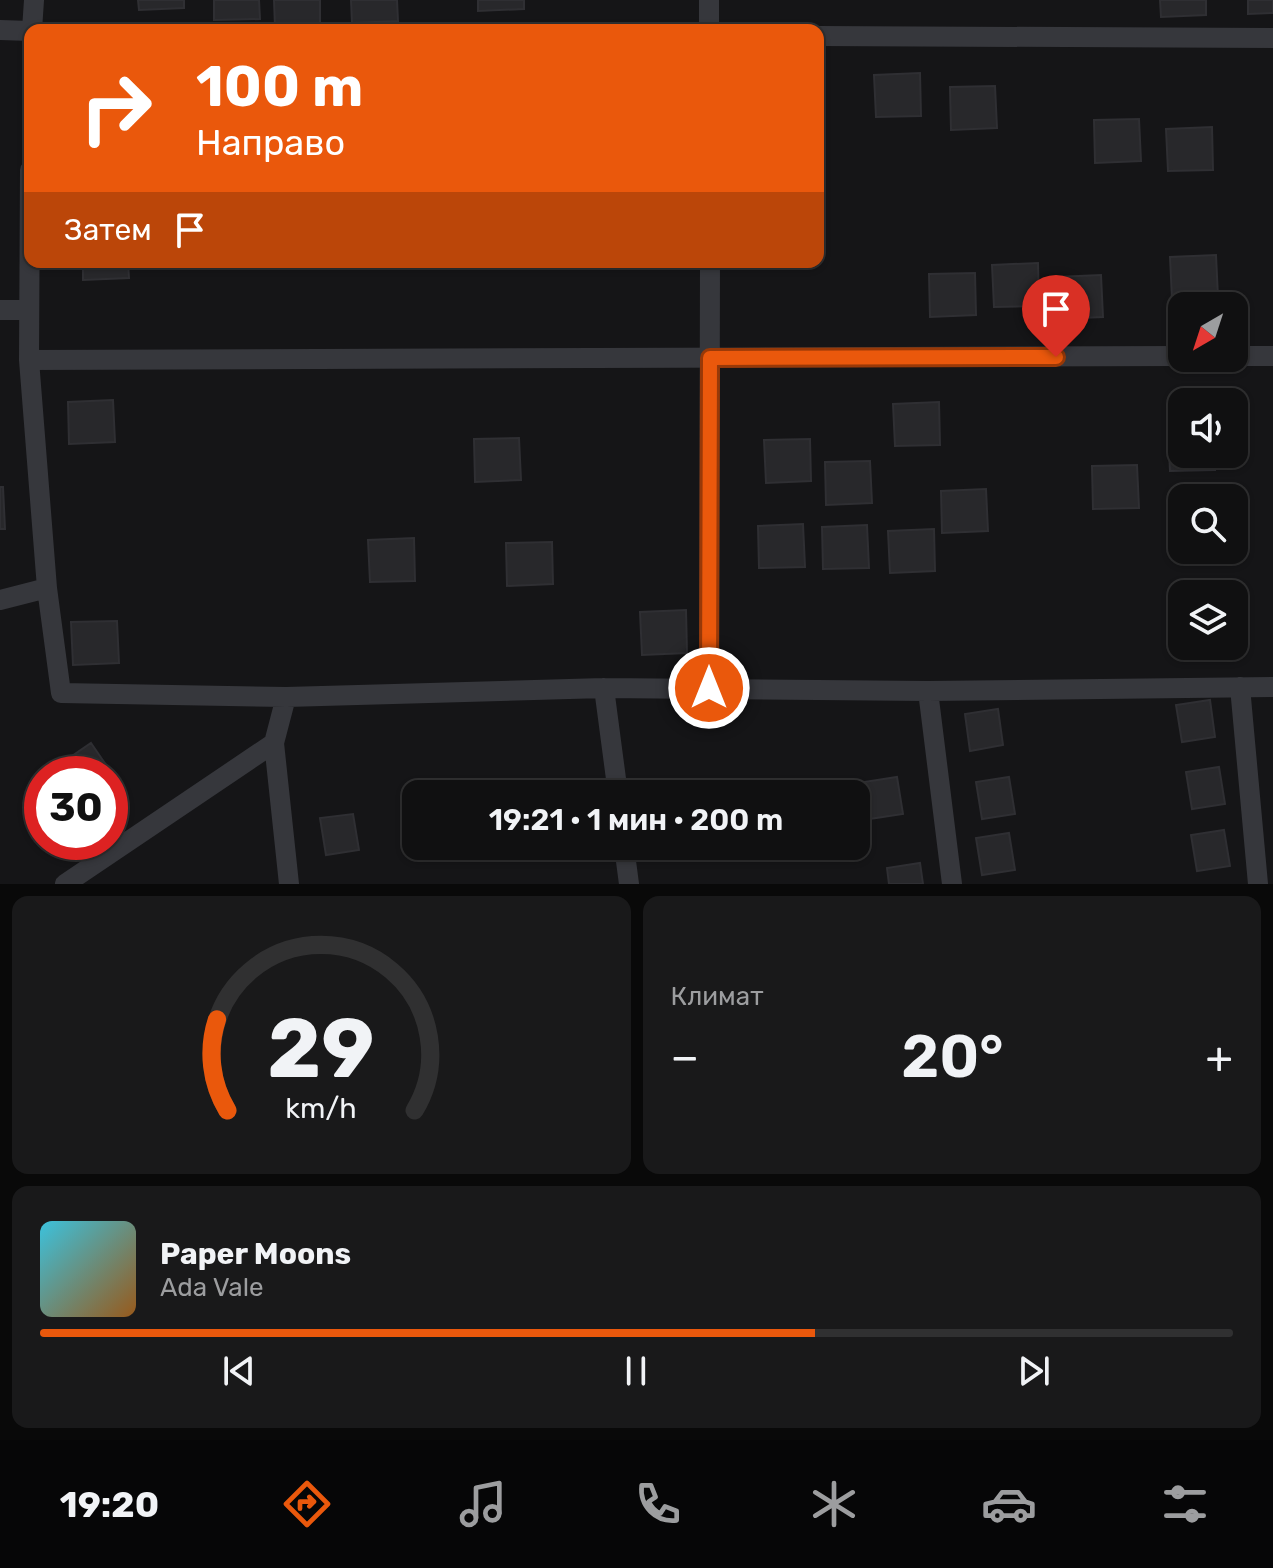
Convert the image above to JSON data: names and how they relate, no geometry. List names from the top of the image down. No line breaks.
{"north":"bottom left","page":{"turn":["100 m","Направо"],"then":"Затем","limit":"30","trip":"19:21 · 1 мин · 200 m","tile":"Климат","heat":["−","20°","+"],"song":["Paper Moons","Ada Vale"],"tabs":"19:20","gauge":["29","km/h"]}}
